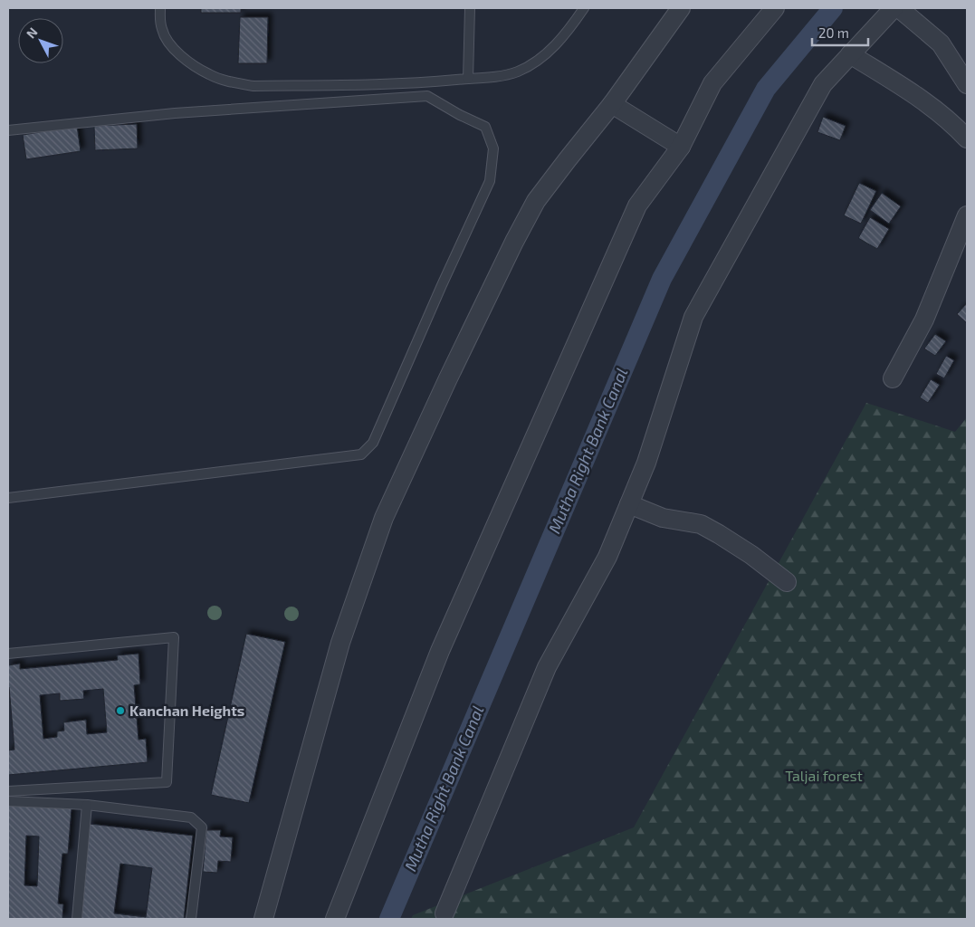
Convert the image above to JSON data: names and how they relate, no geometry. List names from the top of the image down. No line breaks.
{"water":["Mutha Right Bank Canal"],"parks":["Taljai forest"],"places":["Kanchan Heights"],"scale_bar":"20 m","north":"top left"}
